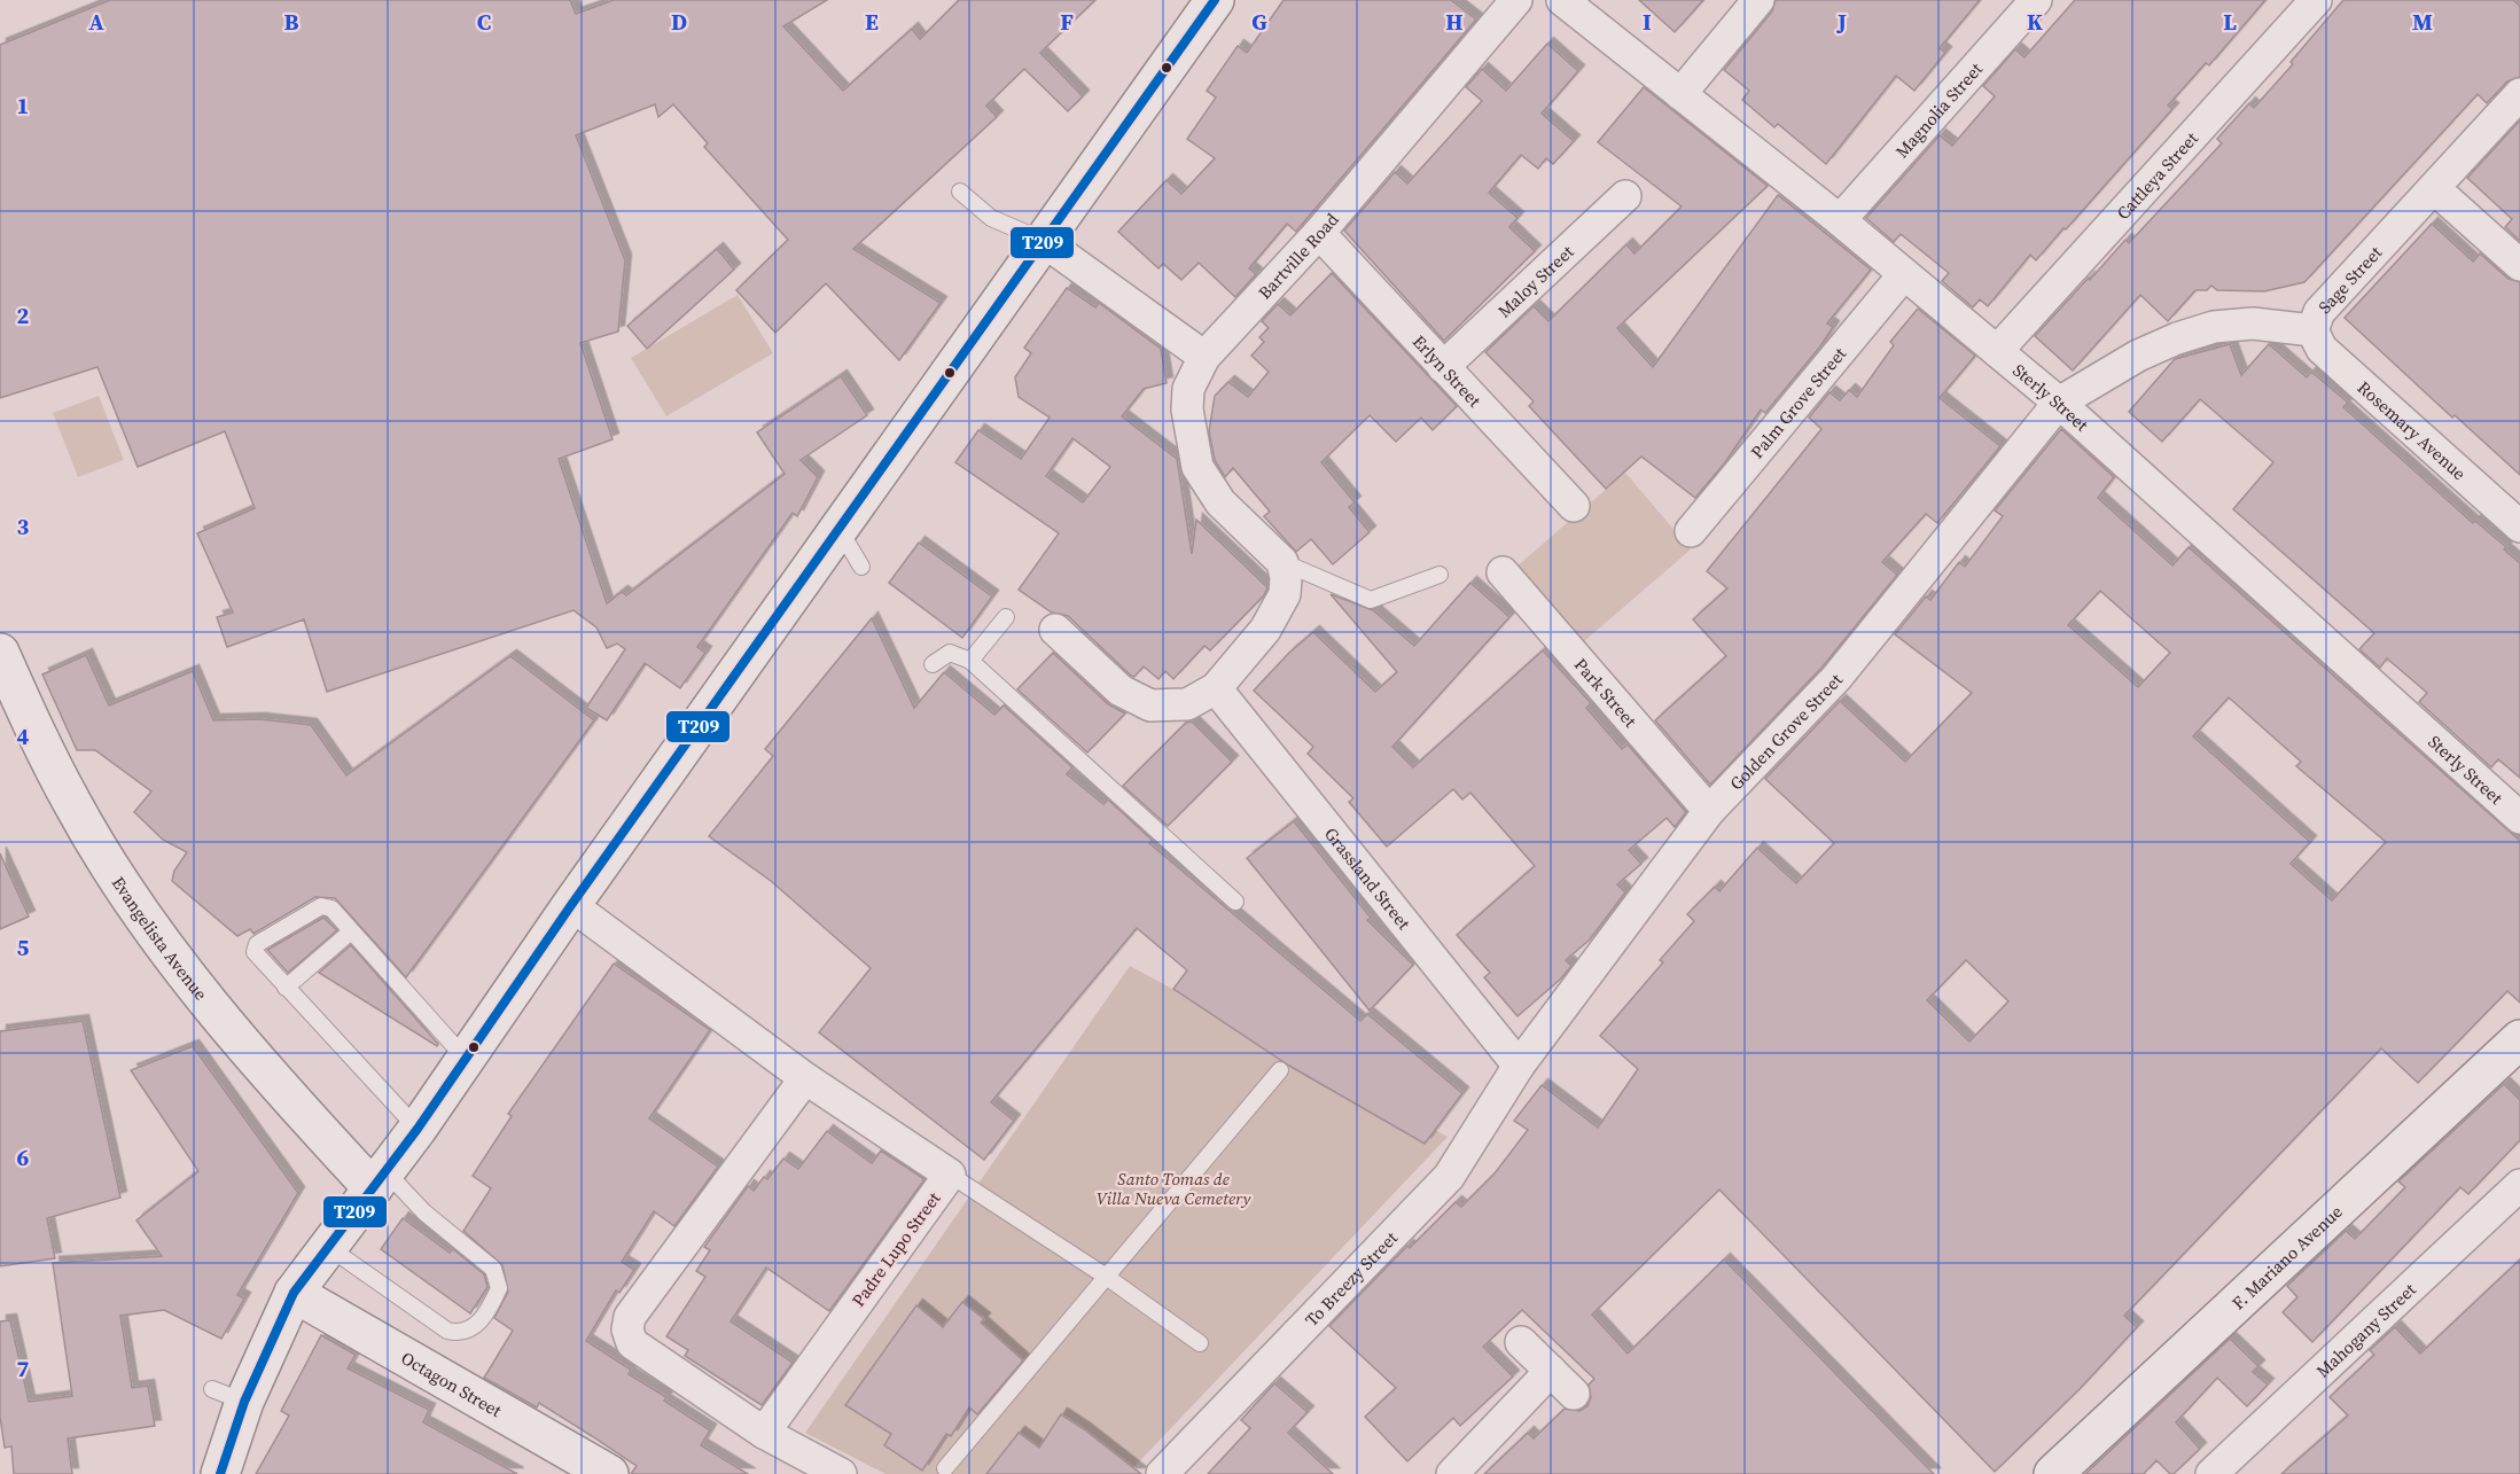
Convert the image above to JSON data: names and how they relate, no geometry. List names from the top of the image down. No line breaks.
{"streets":{"main road":["Evangelista Avenue","F. Mariano Avenue","Octagon Street"],"street":["Magnolia Street","Cattleya Street","Bartville Road","Maloy Street","Sage Street","Erlyn Street","Sterly Street","Palm Grove Street","Rosemary Avenue","Park Street","Golden Grove Street","Grassland Street","Padre Lupo Street","To Breezy Street","Mahogany Street"]},"crossings":[["Magnolia Street","Sterly Street"],["Cattleya Street","Sterly Street"],["Bartville Road","Erlyn Street"],["Maloy Street","Erlyn Street"],["Sage Street","Sterly Street"],["Sage Street","Rosemary Avenue"],["Sage Street","Golden Grove Street"],["Sterly Street","Palm Grove Street"],["Sterly Street","Golden Grove Street"],["Park Street","Golden Grove Street"],["Golden Grove Street","Grassland Street"],["Golden Grove Street","To Breezy Street"],["Grassland Street","To Breezy Street"]],"parks":["Santo Tomas de Villa Nueva Cemetery"],"lines":["transit line T209"],"grid":{"columns":["A","B","C","D","E","F","G","H","I","J","K","L","M"],"rows":["1","2","3","4","5","6","7"]}}
